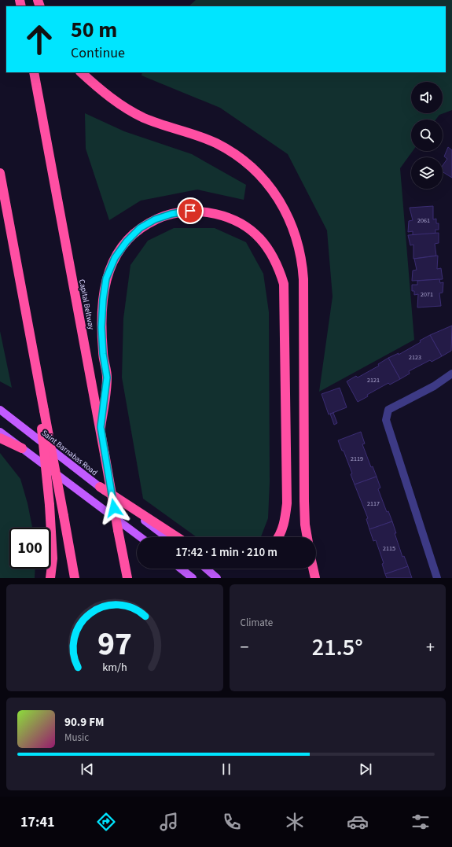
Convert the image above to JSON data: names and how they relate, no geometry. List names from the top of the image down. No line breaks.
{"streets":{"highway":["Capital Beltway"],"main road":["Saint Barnabas Road"]},"house_numbers":["2061","2071","2123","2121","2119","2117","2115"],"page":{"turn":["50 m","Continue"],"limit":"100","trip":"17:42 · 1 min · 210 m","tile":"Climate","heat":["−","21.5°","+"],"song":["90.9 FM","Music"],"tabs":"17:41","gauge":["97","km/h"]}}
